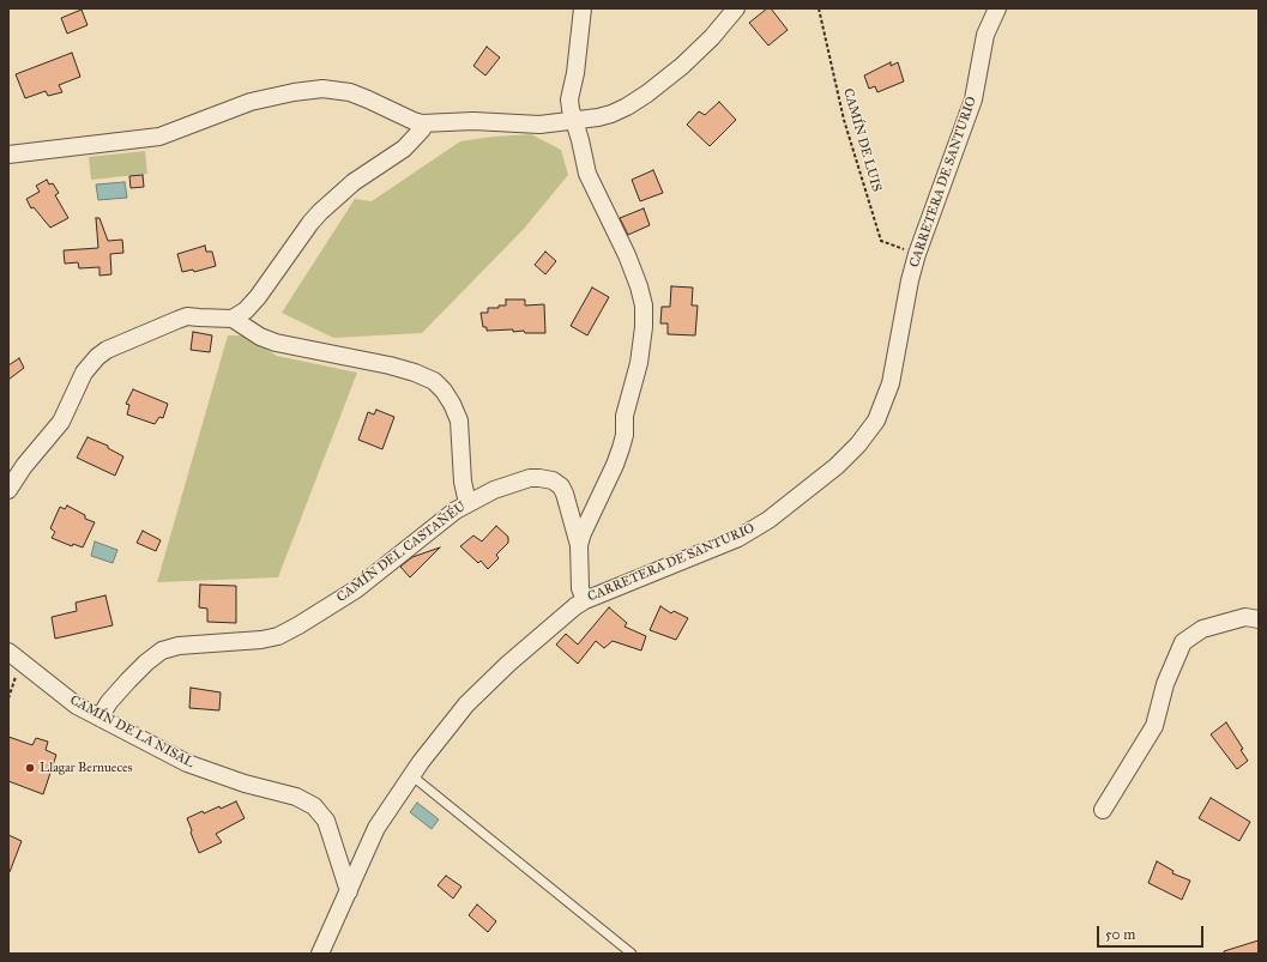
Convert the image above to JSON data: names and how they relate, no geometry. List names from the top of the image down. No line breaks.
{"streets":{"street":["CARRETERA DE SANTURIO","CAMÍN DEL CASTAÑÉU","CAMÍN DE LA NISAL"],"path":["CAMÍN DE LUIS"]},"crossings":[["CAMÍN DE LUIS","CARRETERA DE SANTURIO"],["CARRETERA DE SANTURIO","CAMÍN DEL CASTAÑÉU"],["CARRETERA DE SANTURIO","CAMÍN DE LA NISAL"],["CAMÍN DEL CASTAÑÉU","CAMÍN DE LA NISAL"]],"places":["Llagar Bernueces"],"scale_bar":"50 m"}
